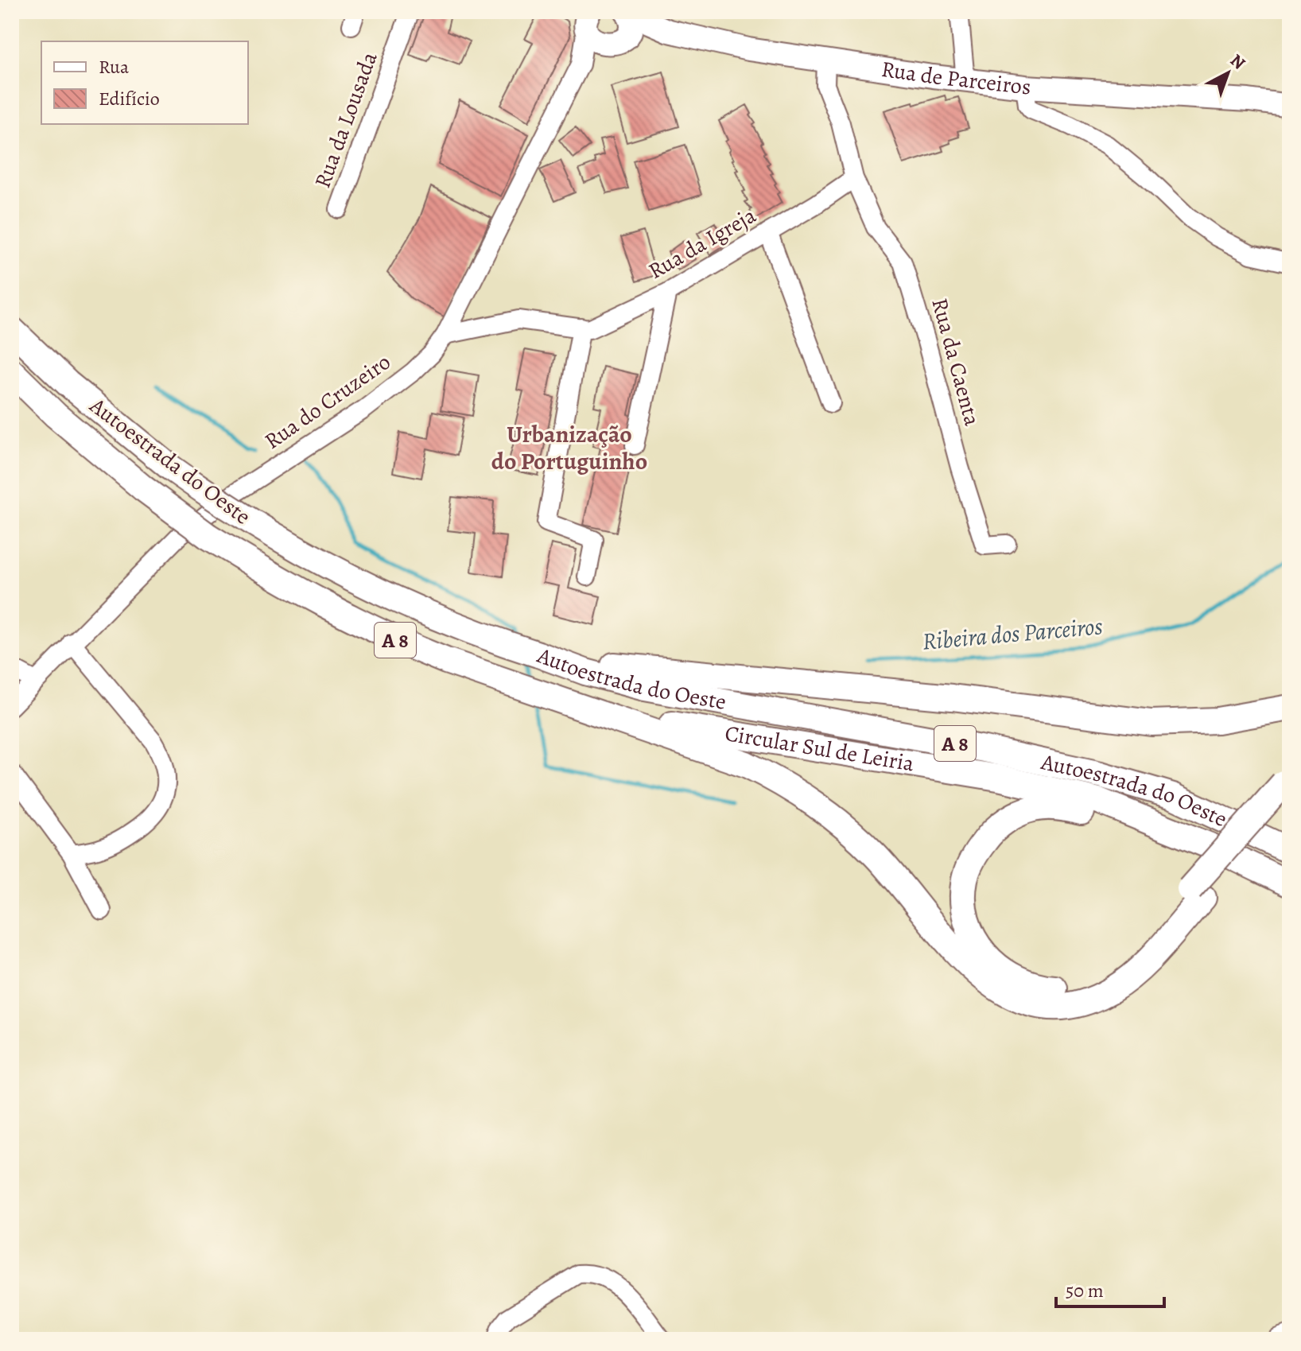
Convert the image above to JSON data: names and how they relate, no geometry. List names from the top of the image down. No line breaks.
{"streets":{"highway":["Autoestrada do Oeste","A 8","Circular Sul de Leiria"],"main road":["Rua de Parceiros"],"street":["Rua da Lousada","Rua da Igreja","Rua da Caenta","Rua do Cruzeiro"]},"crossings":[["Rua da Igreja","Rua da Caenta"],["Rua da Igreja","Rua do Cruzeiro"],["Autoestrada do Oeste","Circular Sul de Leiria"]],"districts":["Urbanização do Portuguinho"],"water":["Ribeira dos Parceiros"],"legend":["Rua","Edifício"],"scale_bar":"50 m","north":"top right"}
